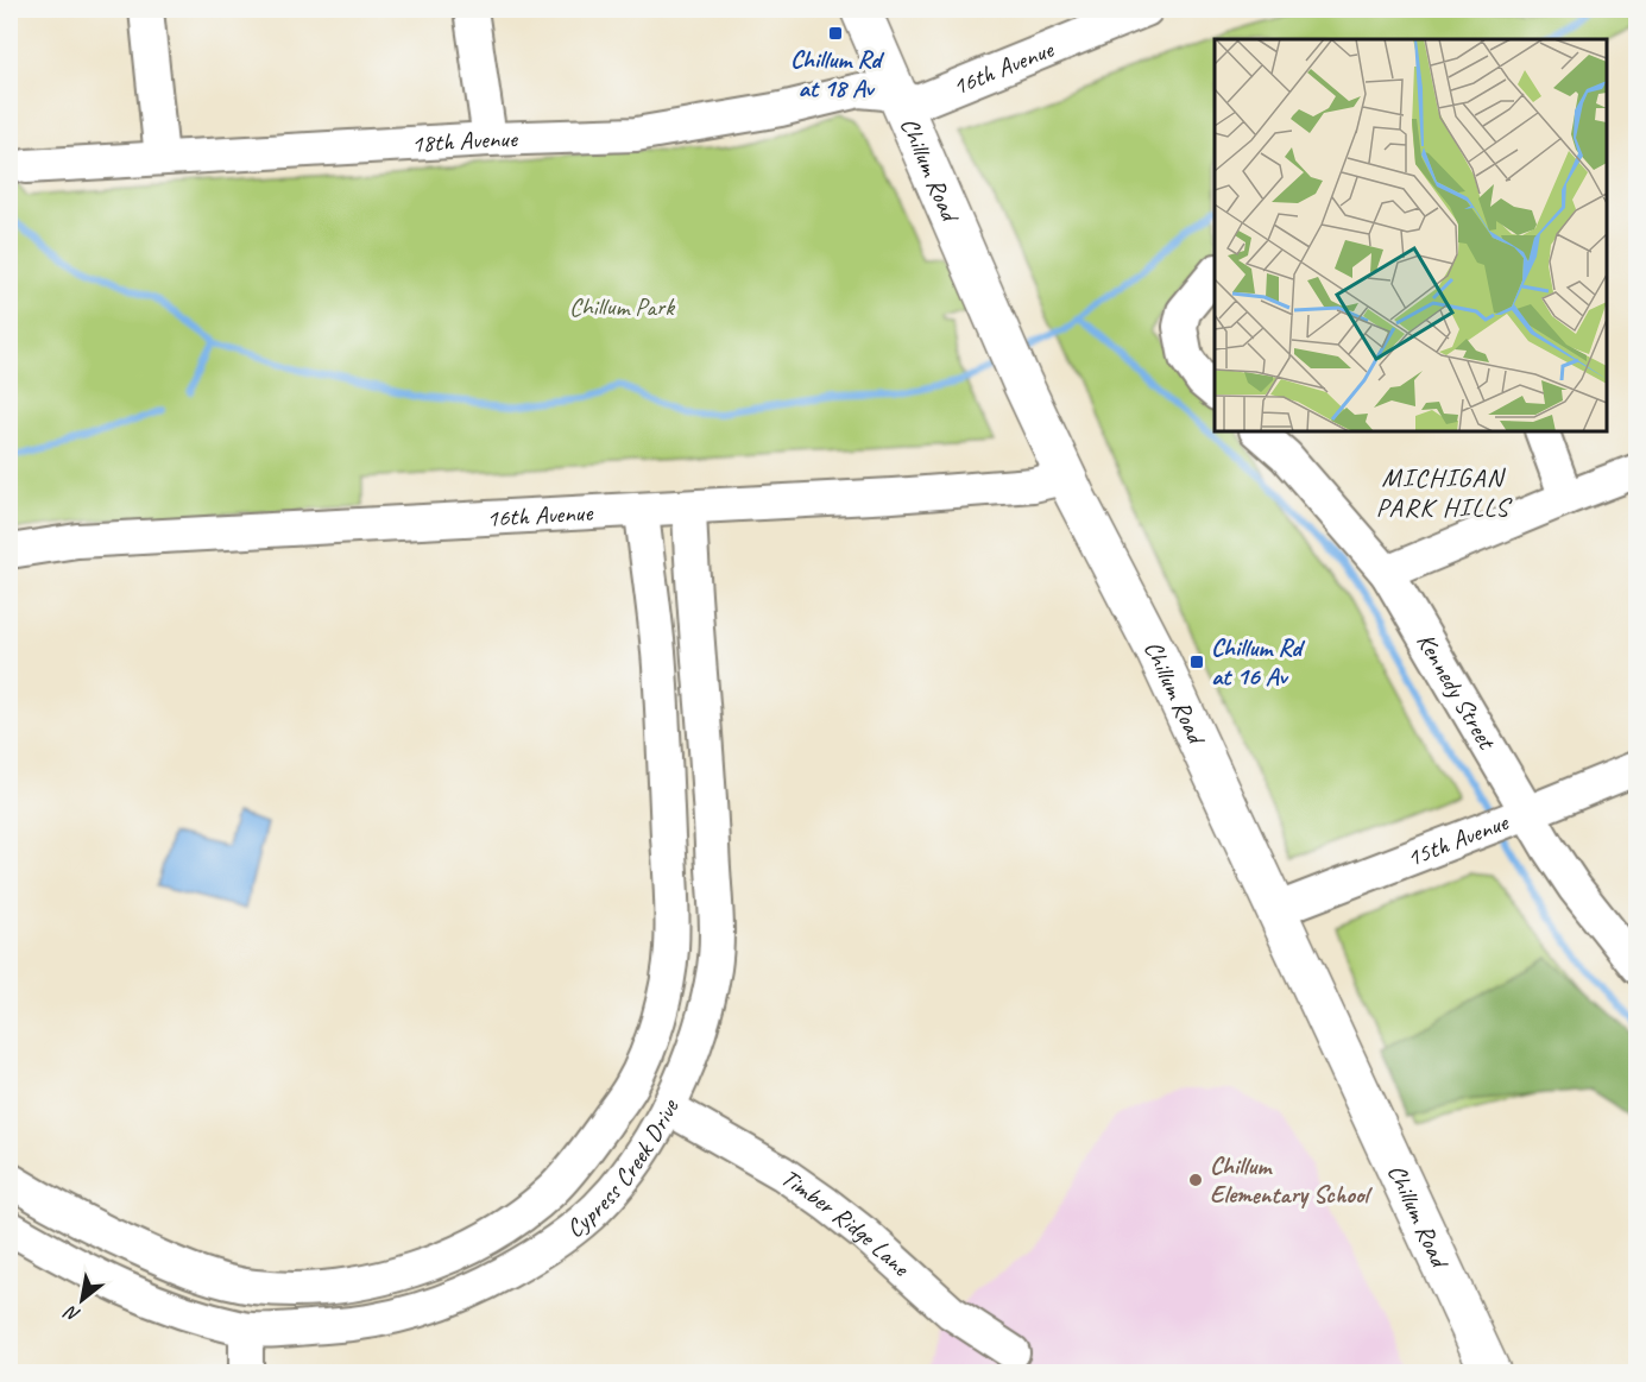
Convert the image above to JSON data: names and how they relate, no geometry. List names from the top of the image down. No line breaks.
{"streets":{"main road":["Chillum Road"],"street":["16th Avenue","18th Avenue","Kennedy Street","15th Avenue","Cypress Creek Drive","Timber Ridge Lane"]},"crossings":[["16th Avenue","18th Avenue"],["16th Avenue","Chillum Road"],["16th Avenue","Cypress Creek Drive"],["18th Avenue","Chillum Road"],["Chillum Road","15th Avenue"],["Kennedy Street","15th Avenue"],["Cypress Creek Drive","Timber Ridge Lane"]],"districts":["MICHIGAN PARK HILLS"],"parks":["Chillum Park"],"places":{"transit":["Chillum Rd at 18 Av","Chillum Rd at 16 Av"],"other":["Chillum Elementary School"]},"north":"bottom left"}
